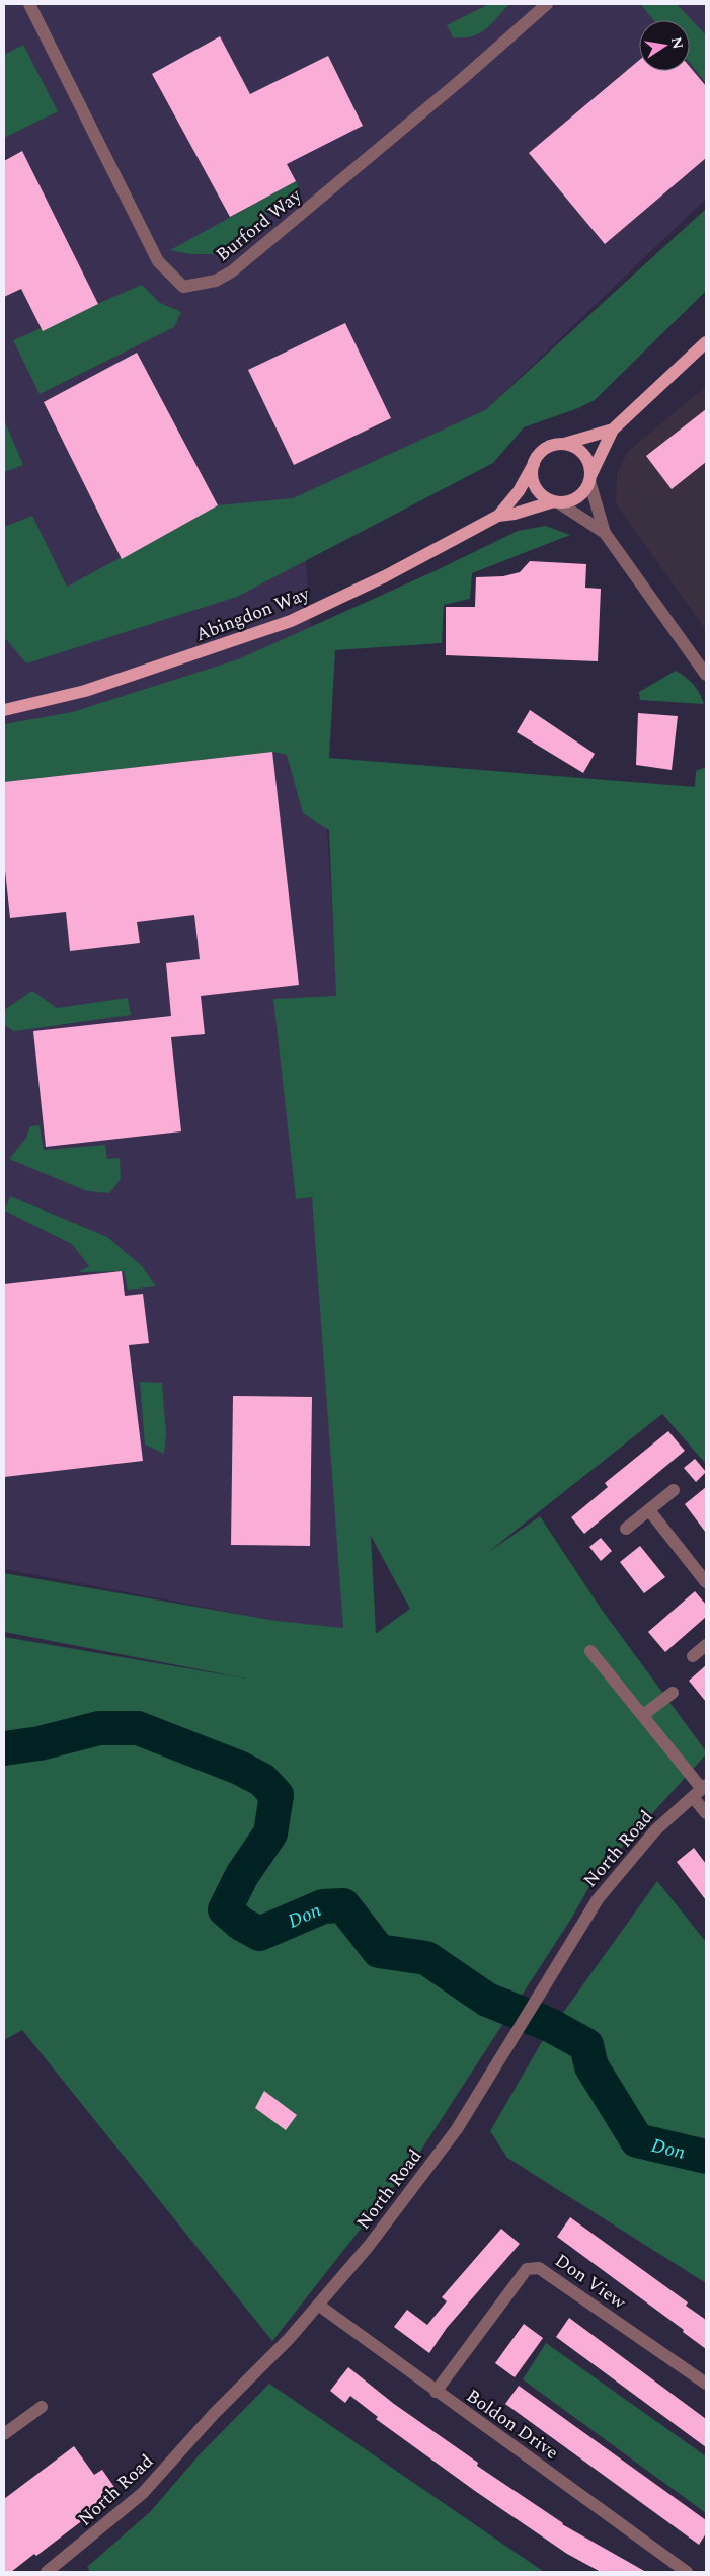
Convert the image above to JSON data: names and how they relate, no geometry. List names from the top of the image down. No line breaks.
{"streets":{"main road":["Abingdon Way"],"street":["Burford Way","North Road","Don View","Boldon Drive"]},"crossings":[["North Road","Boldon Drive"],["Don View","Boldon Drive"]],"water":["Don"],"north":"right"}
